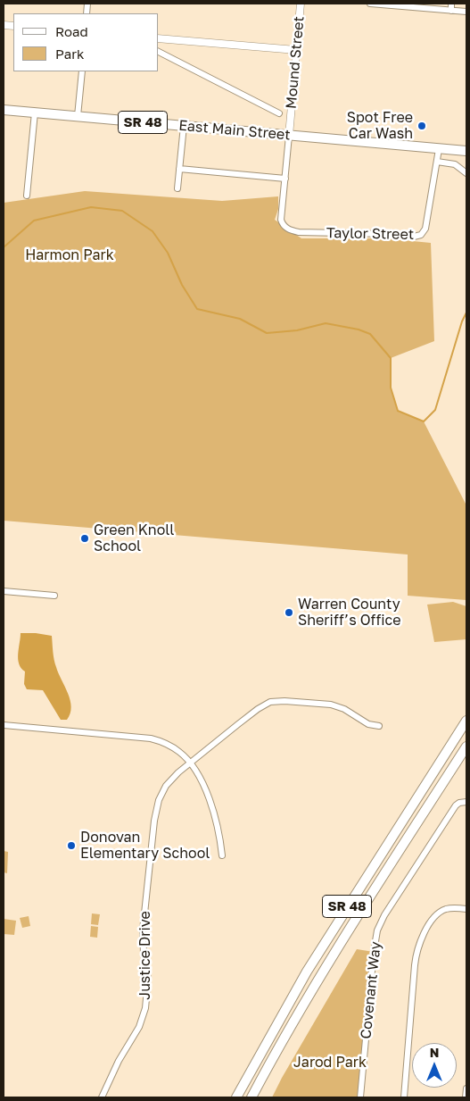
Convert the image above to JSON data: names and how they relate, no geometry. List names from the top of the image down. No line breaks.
{"streets":{"main road":["SR 48","East Main Street"],"street":["Mound Street","Taylor Street","Justice Drive","Covenant Way"]},"crossings":[["Mound Street","East Main Street"],["Mound Street","Taylor Street"],["East Main Street","Taylor Street"]],"parks":["Harmon Park","Jarod Park"],"places":["Spot Free Car Wash","Green Knoll School","Warren County Sheriff’s Office","Donovan Elementary School"],"legend":["Road","Park"],"north":"top"}
